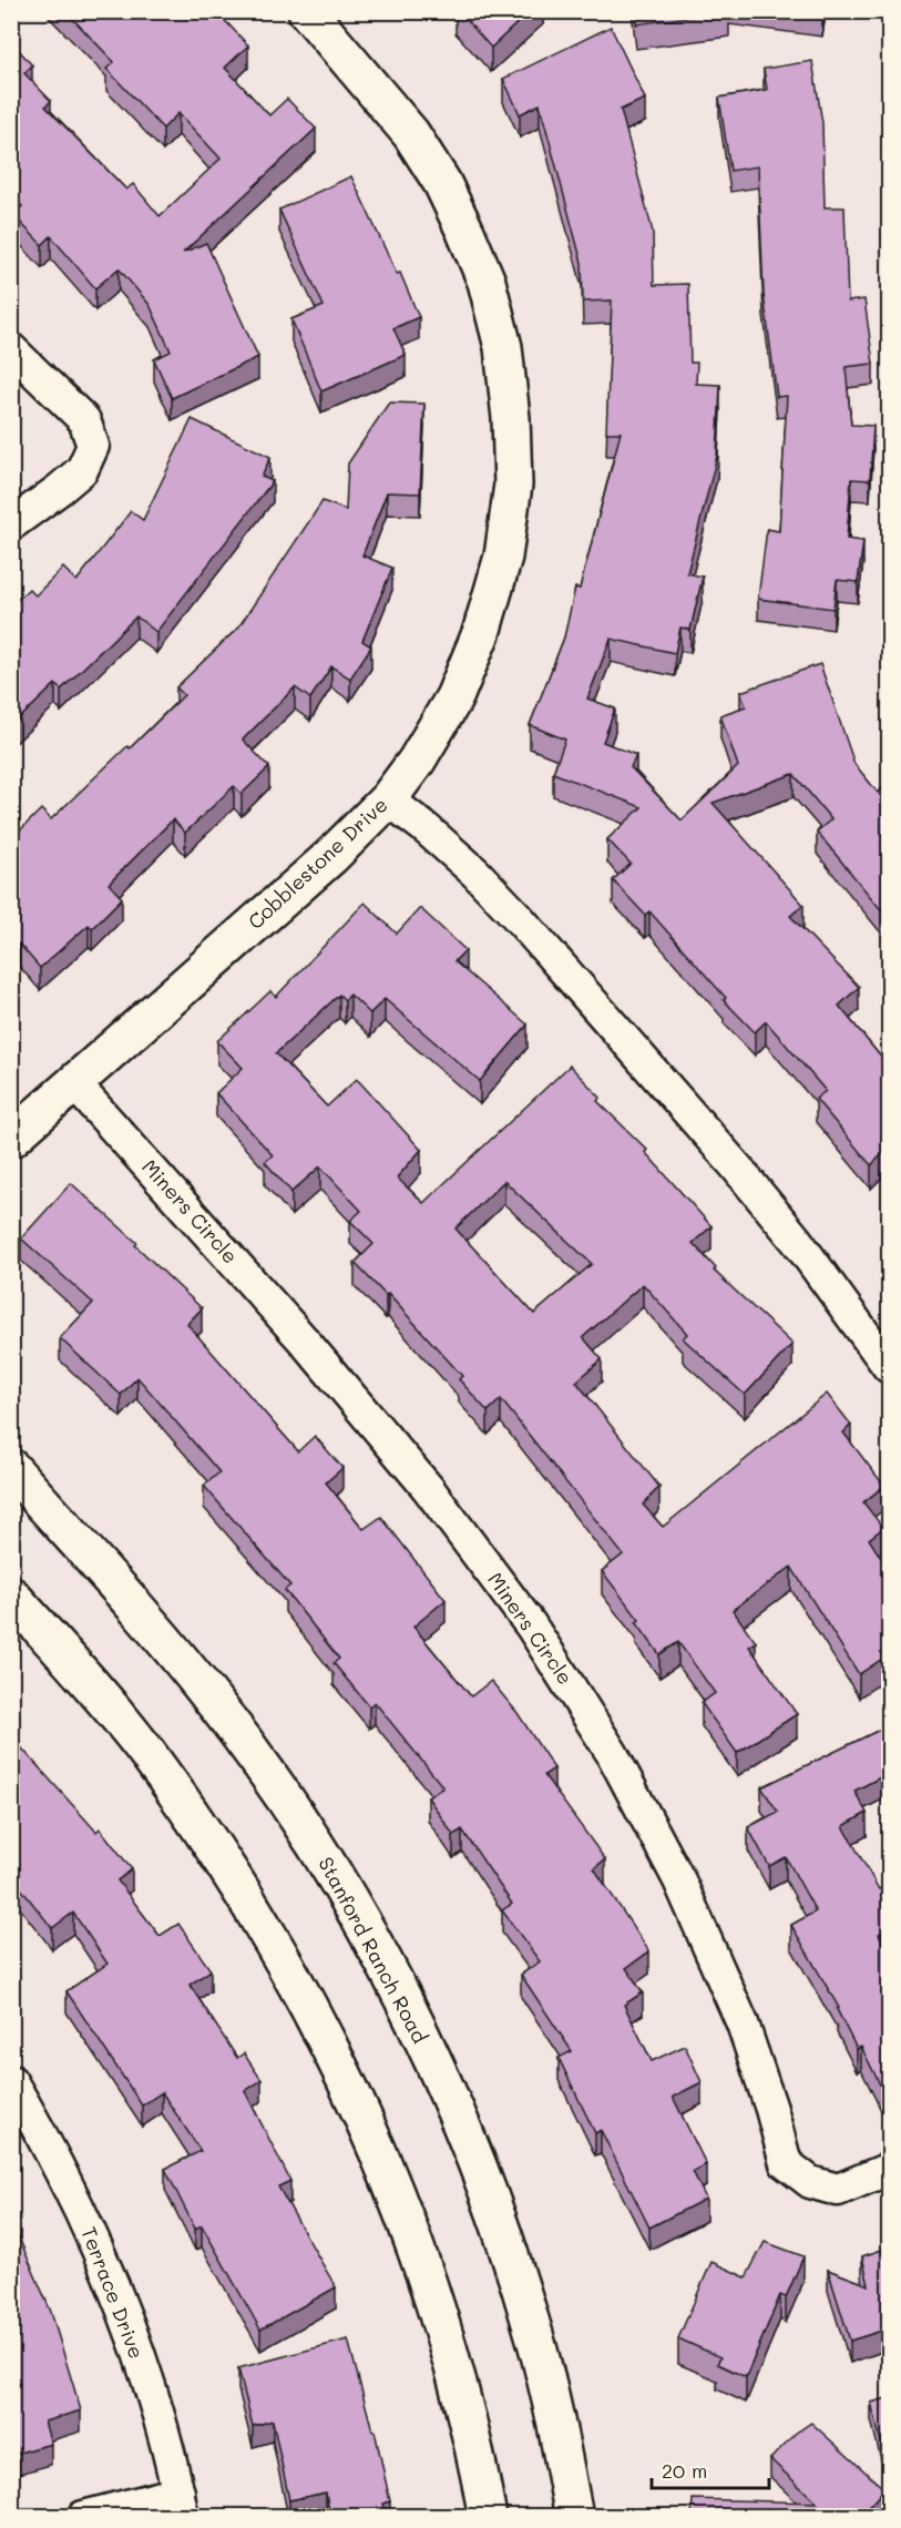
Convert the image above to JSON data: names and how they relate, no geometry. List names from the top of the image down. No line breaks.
{"streets":{"main road":["Cobblestone Drive","Stanford Ranch Road"],"street":["Miners Circle","Terrace Drive"]},"crossings":[["Cobblestone Drive","Miners Circle"]],"scale_bar":"20 m"}
